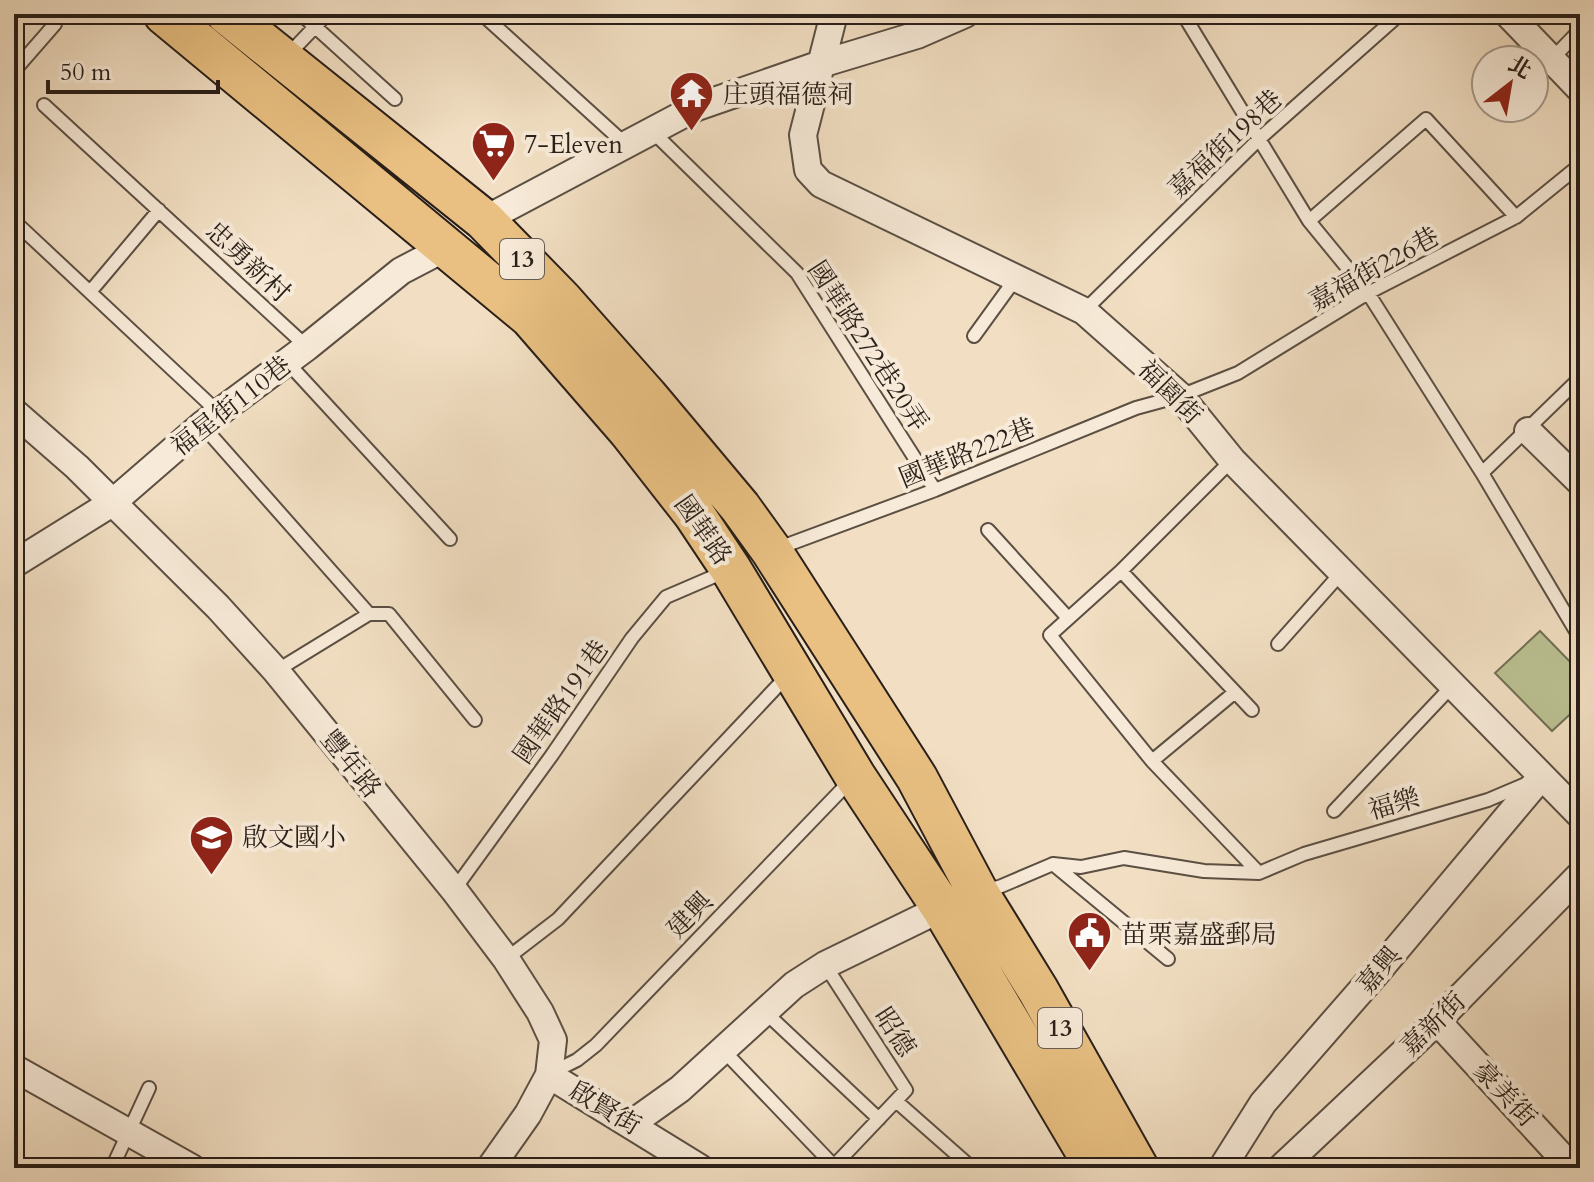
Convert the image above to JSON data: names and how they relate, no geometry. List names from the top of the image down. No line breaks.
{"streets":{"main road":["13","國華路"],"street":["福園街","福星街110巷","豐年路","嘉興","嘉新街","豪美街","啟賢街"],"lane":["嘉福街198巷","忠勇新村","嘉福街226巷","國華路272巷20弄","國華路222巷","國華路191巷","福樂","建興","昭德"]},"crossings":[["嘉福街198巷","福園街"],["忠勇新村","福星街110巷"],["嘉福街226巷","福園街"],["嘉福街226巷","國華路222巷"],["國華路272巷20弄","國華路222巷"],["福園街","國華路222巷"],["福園街","福樂"],["福園街","嘉興"],["福星街110巷","國華路"],["福星街110巷","豐年路"],["國華路222巷","國華路"],["國華路","國華路191巷"],["國華路","福樂"],["國華路","建興"],["國華路191巷","豐年路"],["豐年路","建興"],["豐年路","啟賢街"],["福樂","嘉興"],["建興","啟賢街"],["嘉新街","豪美街"]],"places":{"temple":["庄頭福德祠"],"supermarket":["7-Eleven"],"school or university":["啟文國小"],"public building":["苗栗嘉盛郵局"]},"scale_bar":"50 m","north":"top right"}
